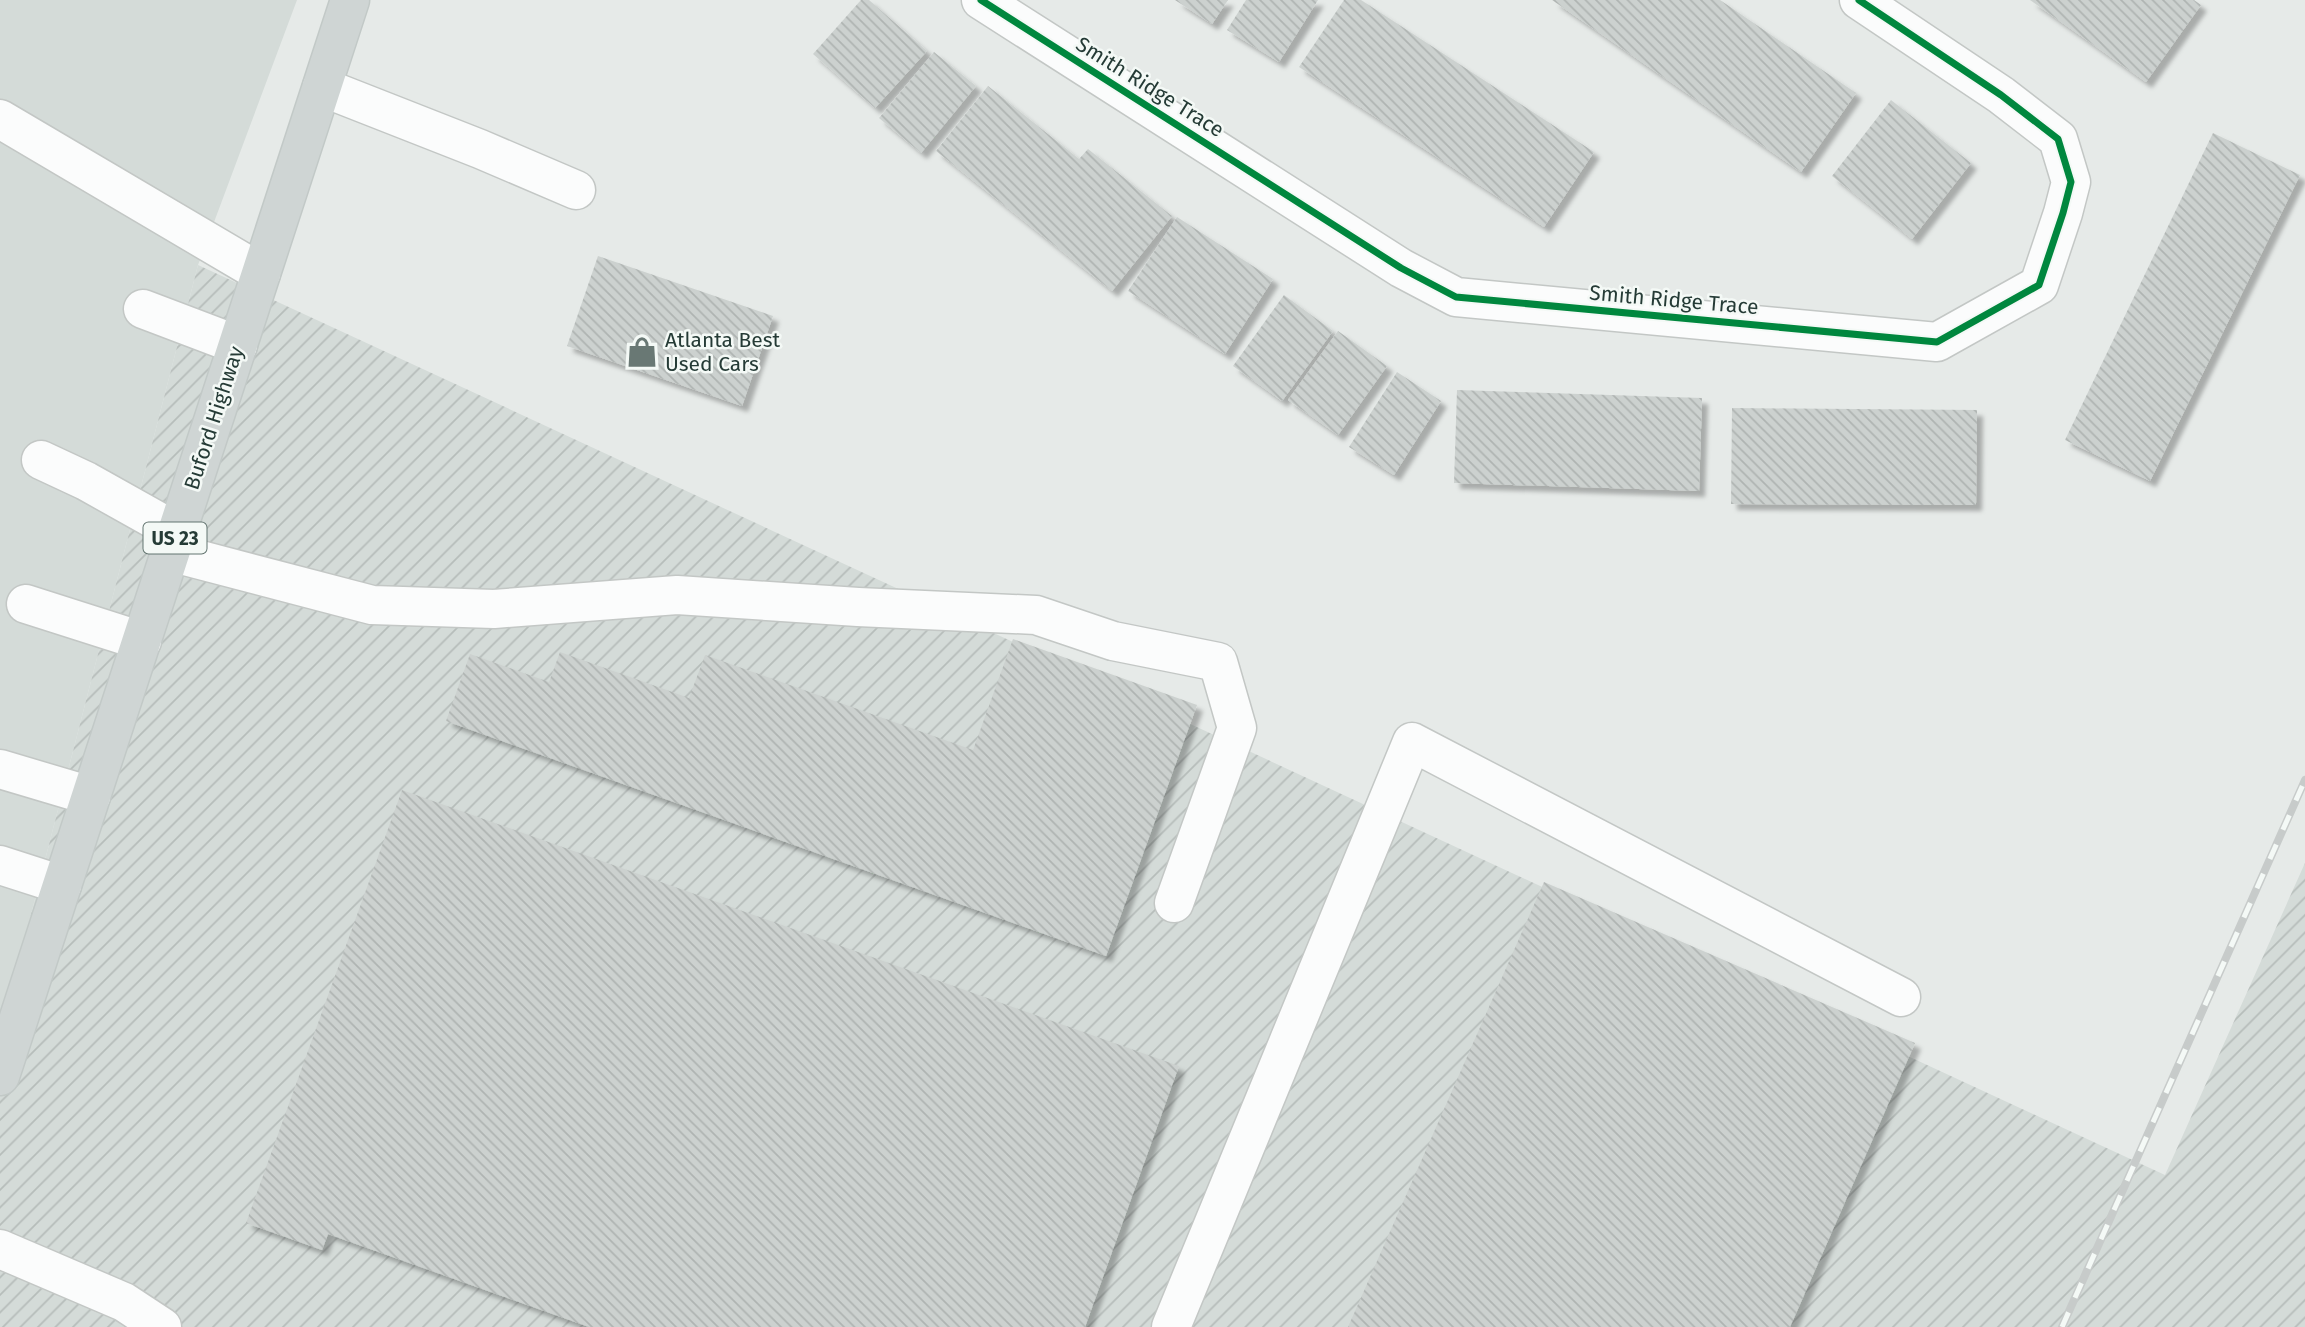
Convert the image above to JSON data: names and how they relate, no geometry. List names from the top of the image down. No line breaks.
{"streets":{"main road":["Buford Highway","US 23"],"street":["Smith Ridge Trace"]},"places":{"shop":["Atlanta Best Used Cars"]}}
